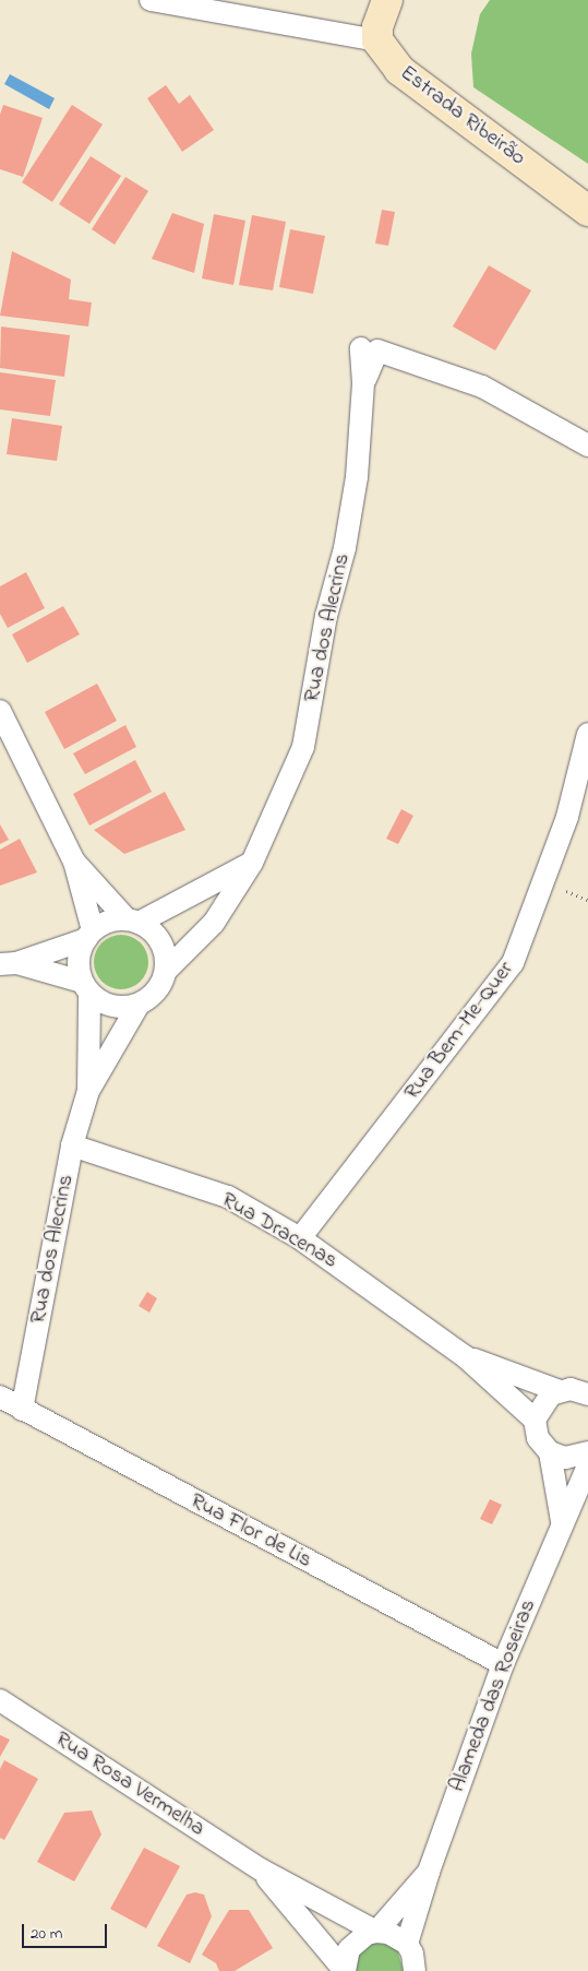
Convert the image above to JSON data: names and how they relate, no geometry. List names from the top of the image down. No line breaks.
{"streets":{"street":["Estrada Ribeirão","Rua dos Alecrins","Rua Bem-Me-Quer","Rua Dracenas","Rua Flor de Lis","Alameda das Roseiras","Rua Rosa Vermelha"]},"crossings":[["Rua dos Alecrins","Rua Dracenas"],["Rua dos Alecrins","Rua Flor de Lis"],["Rua Bem-Me-Quer","Rua Dracenas"],["Rua Flor de Lis","Alameda das Roseiras"],["Alameda das Roseiras","Rua Rosa Vermelha"]],"scale_bar":"20 m"}
